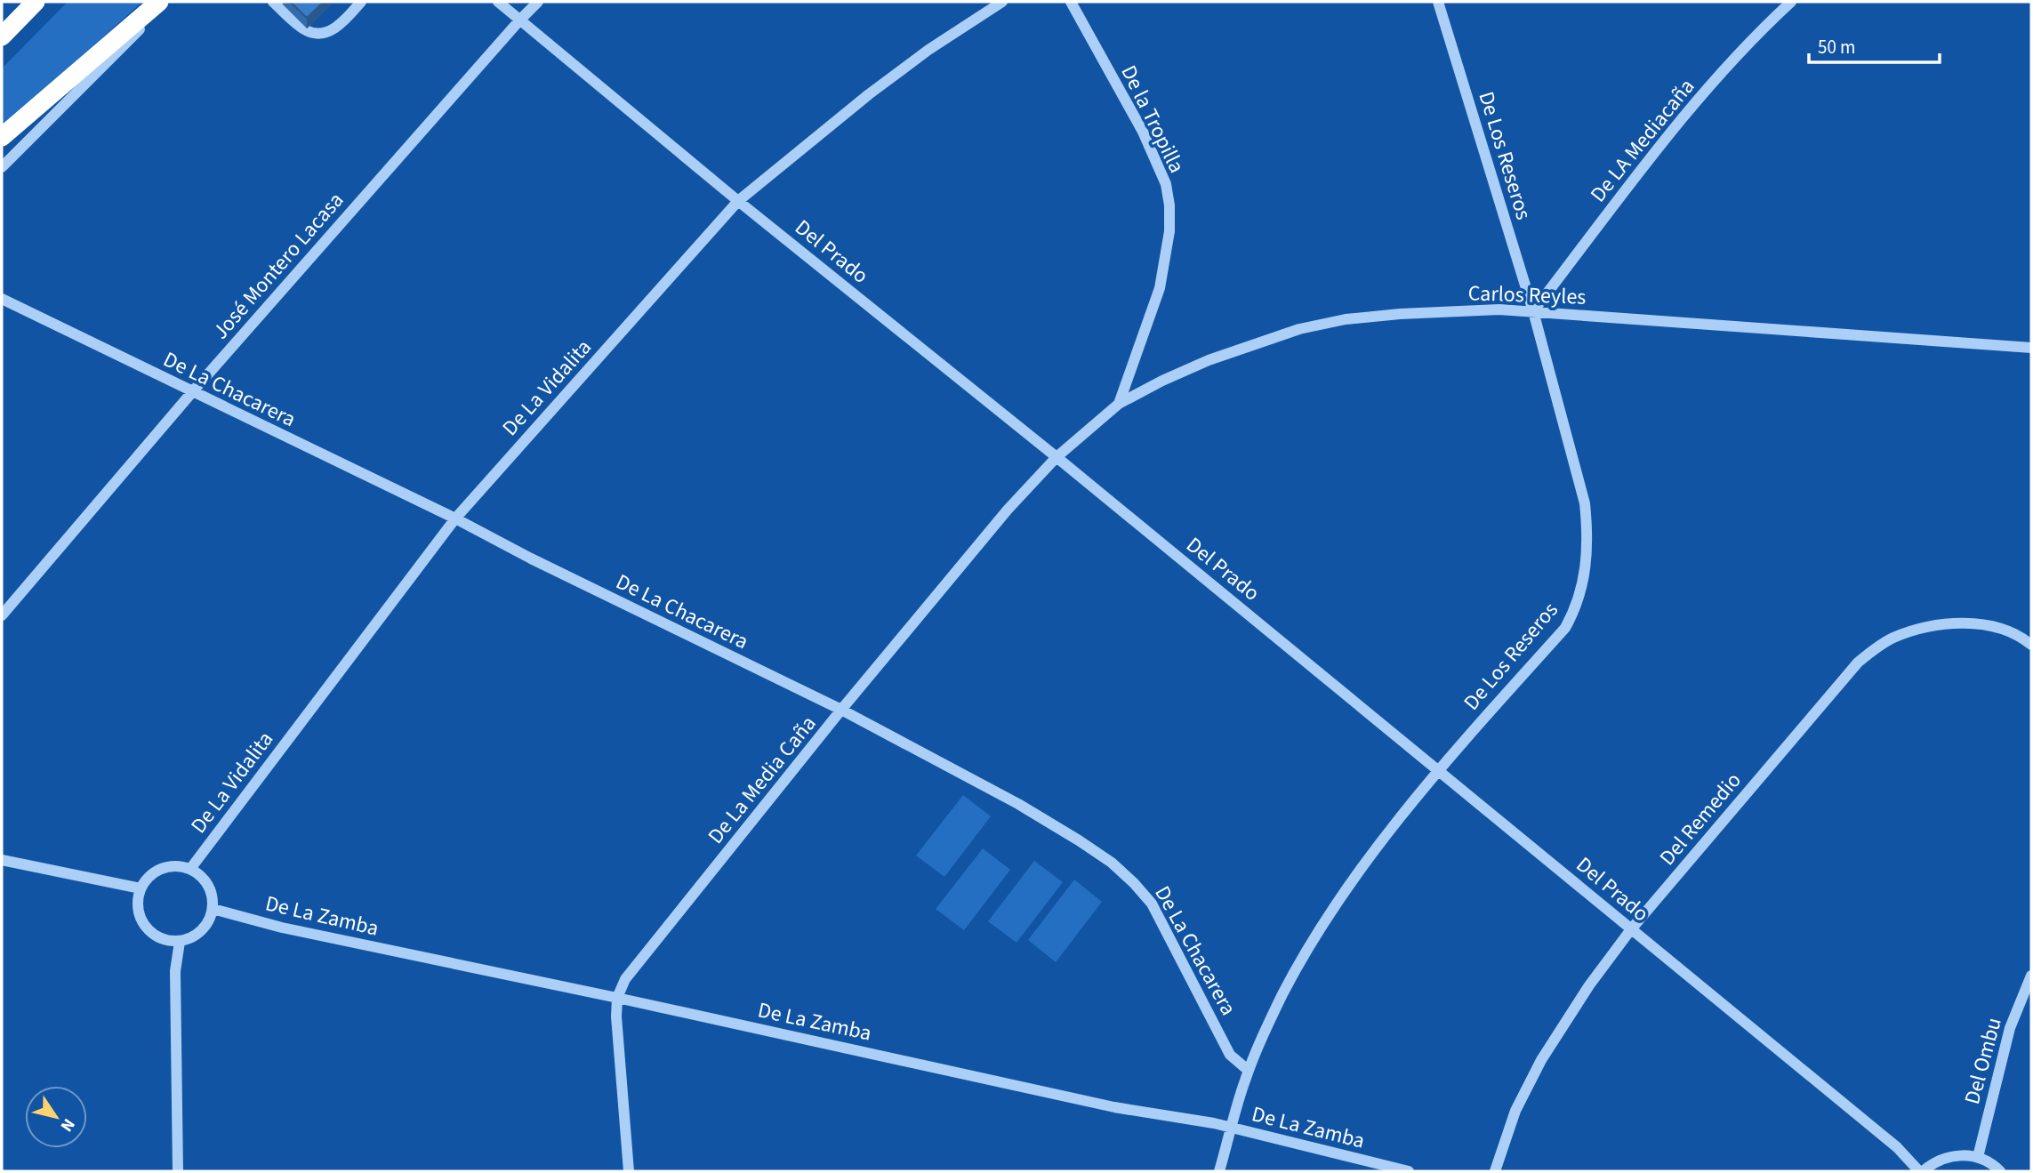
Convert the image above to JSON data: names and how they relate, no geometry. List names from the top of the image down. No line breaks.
{"streets":{"street":["De la Tropilla","De LA Mediacaña","De Los Reseros","Del Prado","José Montero Lacasa","Carlos Reyles","De La Vidalita","De La Chacarera","De La Media Caña","Del Remedio","De La Zamba","Del Ombu"]},"crossings":[["De la Tropilla","Carlos Reyles"],["De LA Mediacaña","De Los Reseros"],["De LA Mediacaña","Carlos Reyles"],["De Los Reseros","Del Prado"],["De Los Reseros","Carlos Reyles"],["De Los Reseros","De La Chacarera"],["De Los Reseros","De La Zamba"],["Del Prado","José Montero Lacasa"],["Del Prado","Carlos Reyles"],["Del Prado","De La Vidalita"],["Del Prado","De La Media Caña"],["Del Prado","Del Remedio"],["Del Prado","Del Ombu"],["José Montero Lacasa","De La Chacarera"],["Carlos Reyles","De La Media Caña"],["De La Vidalita","De La Chacarera"],["De La Vidalita","De La Zamba"],["De La Chacarera","De La Media Caña"],["De La Media Caña","De La Zamba"]],"scale_bar":"50 m","north":"bottom right"}
